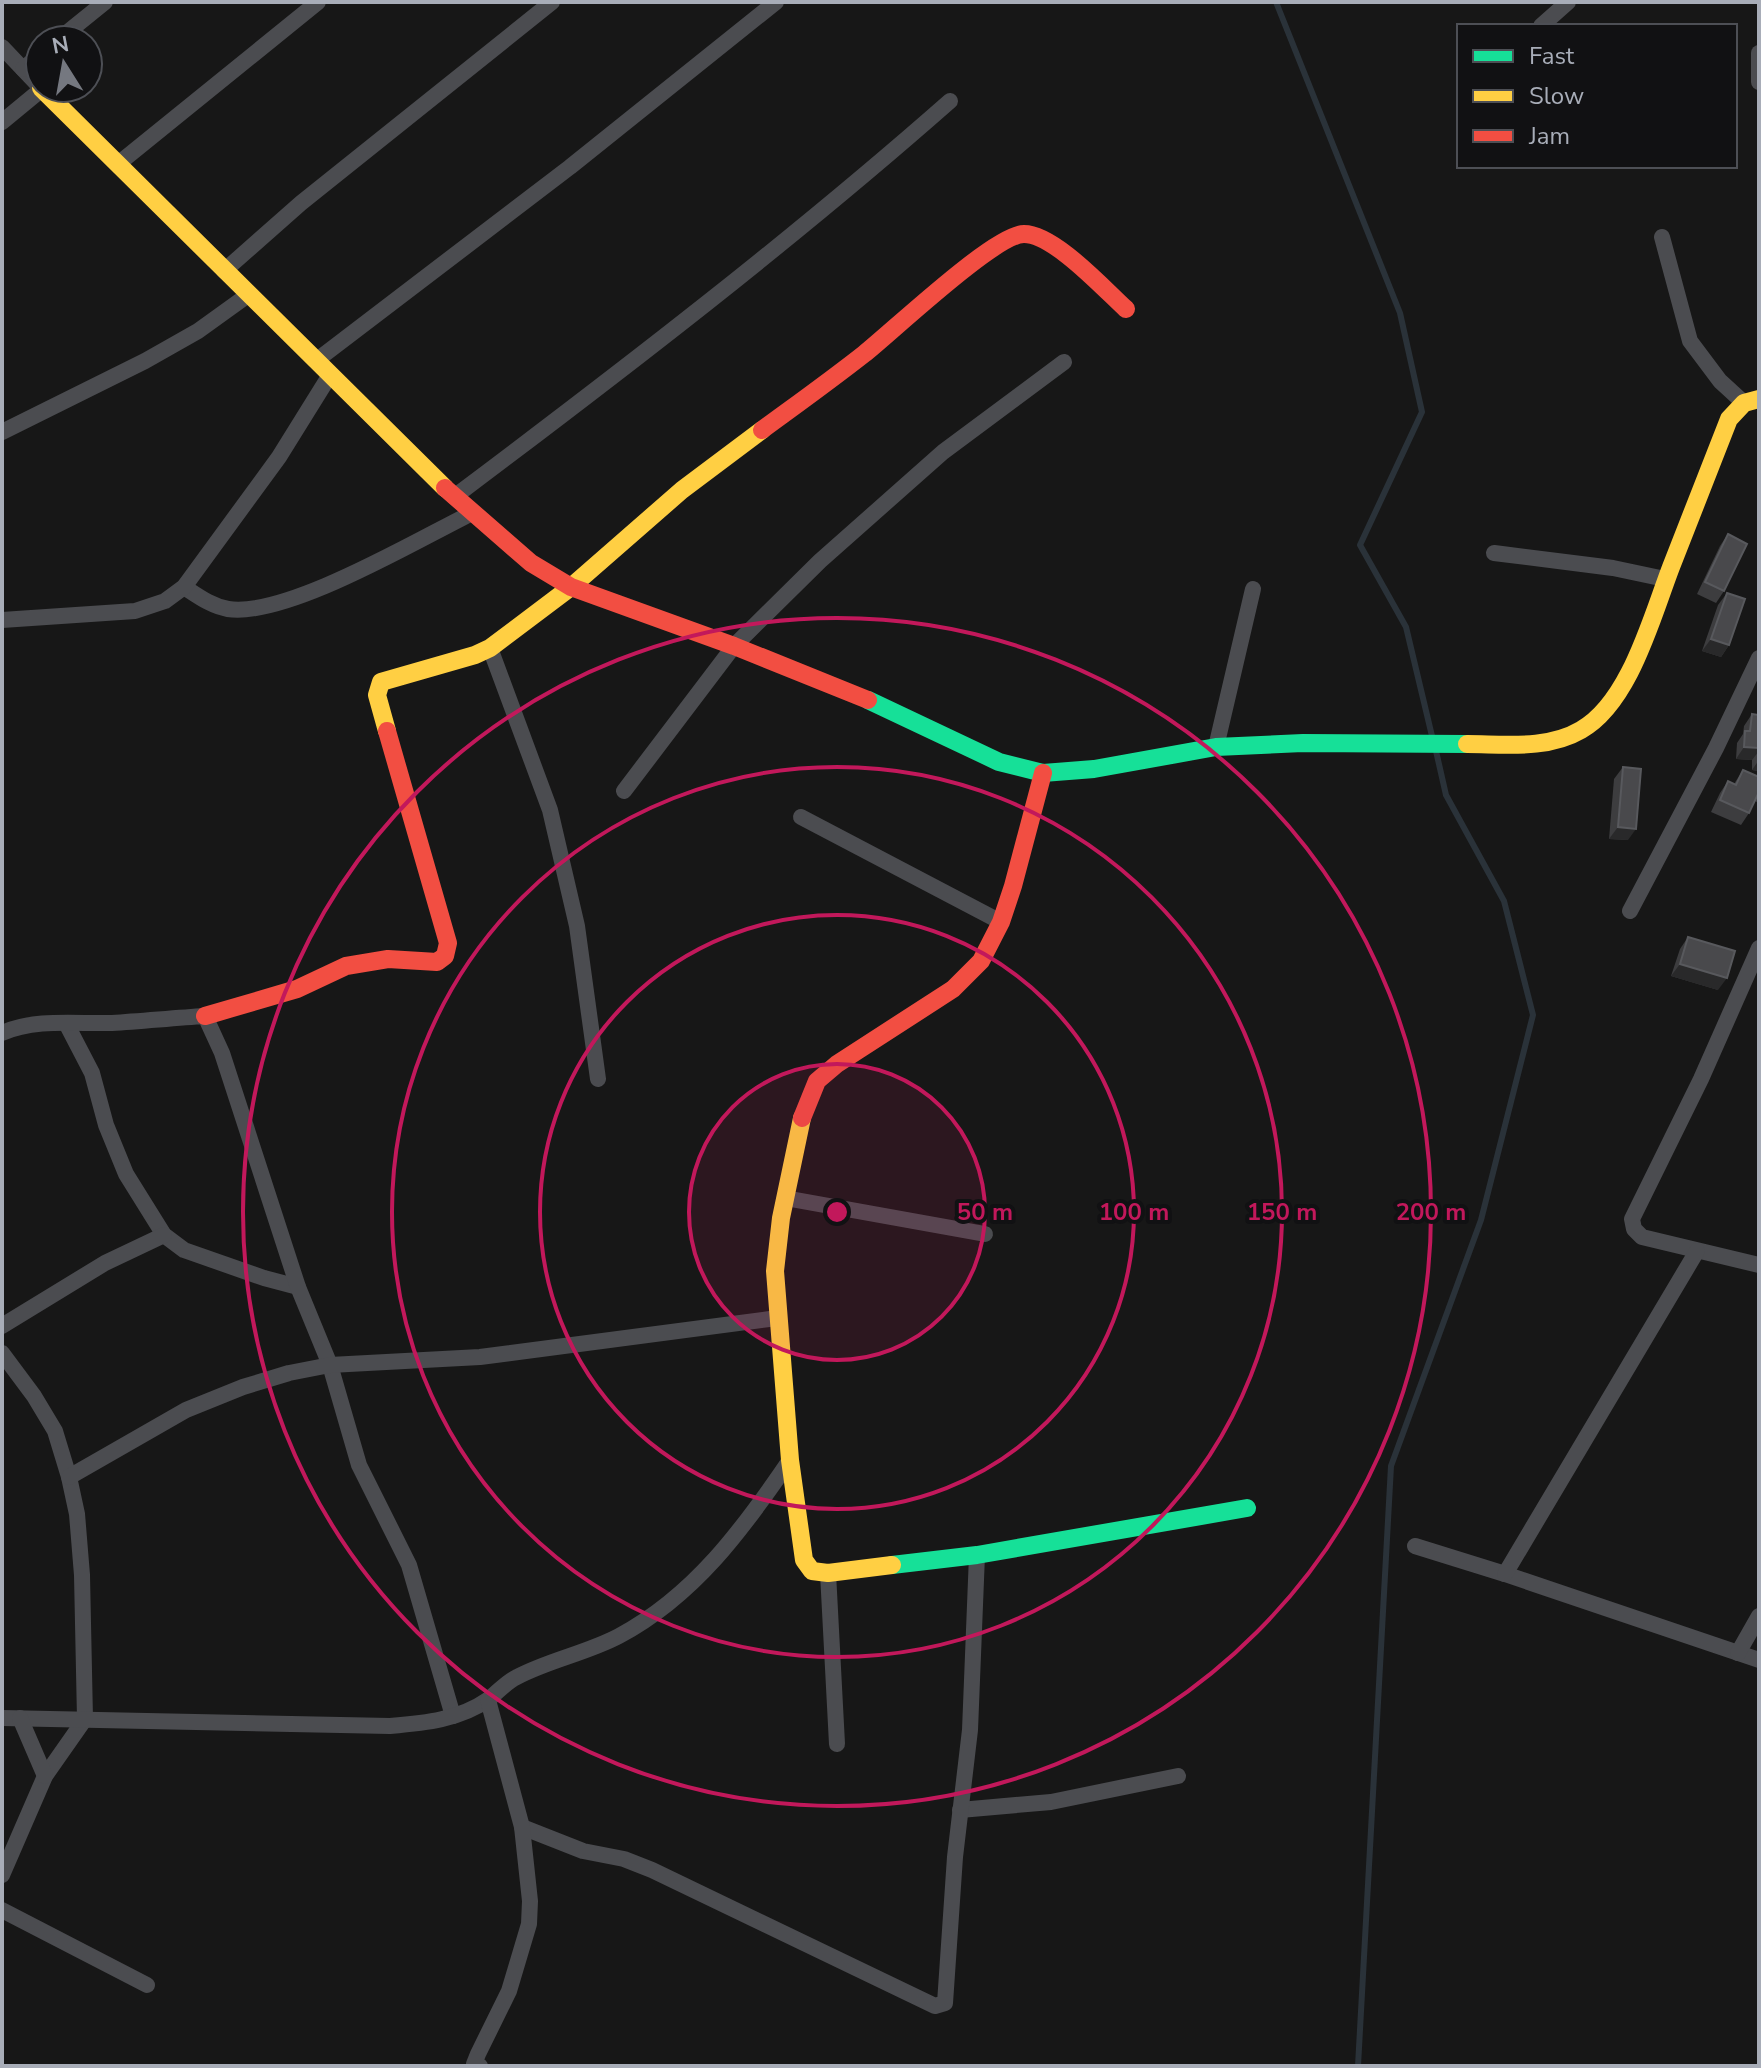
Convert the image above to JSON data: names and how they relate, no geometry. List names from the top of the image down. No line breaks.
{"legend":["Fast","Slow","Jam"],"north":"top","rings":["50 m","100 m","150 m","200 m"]}
